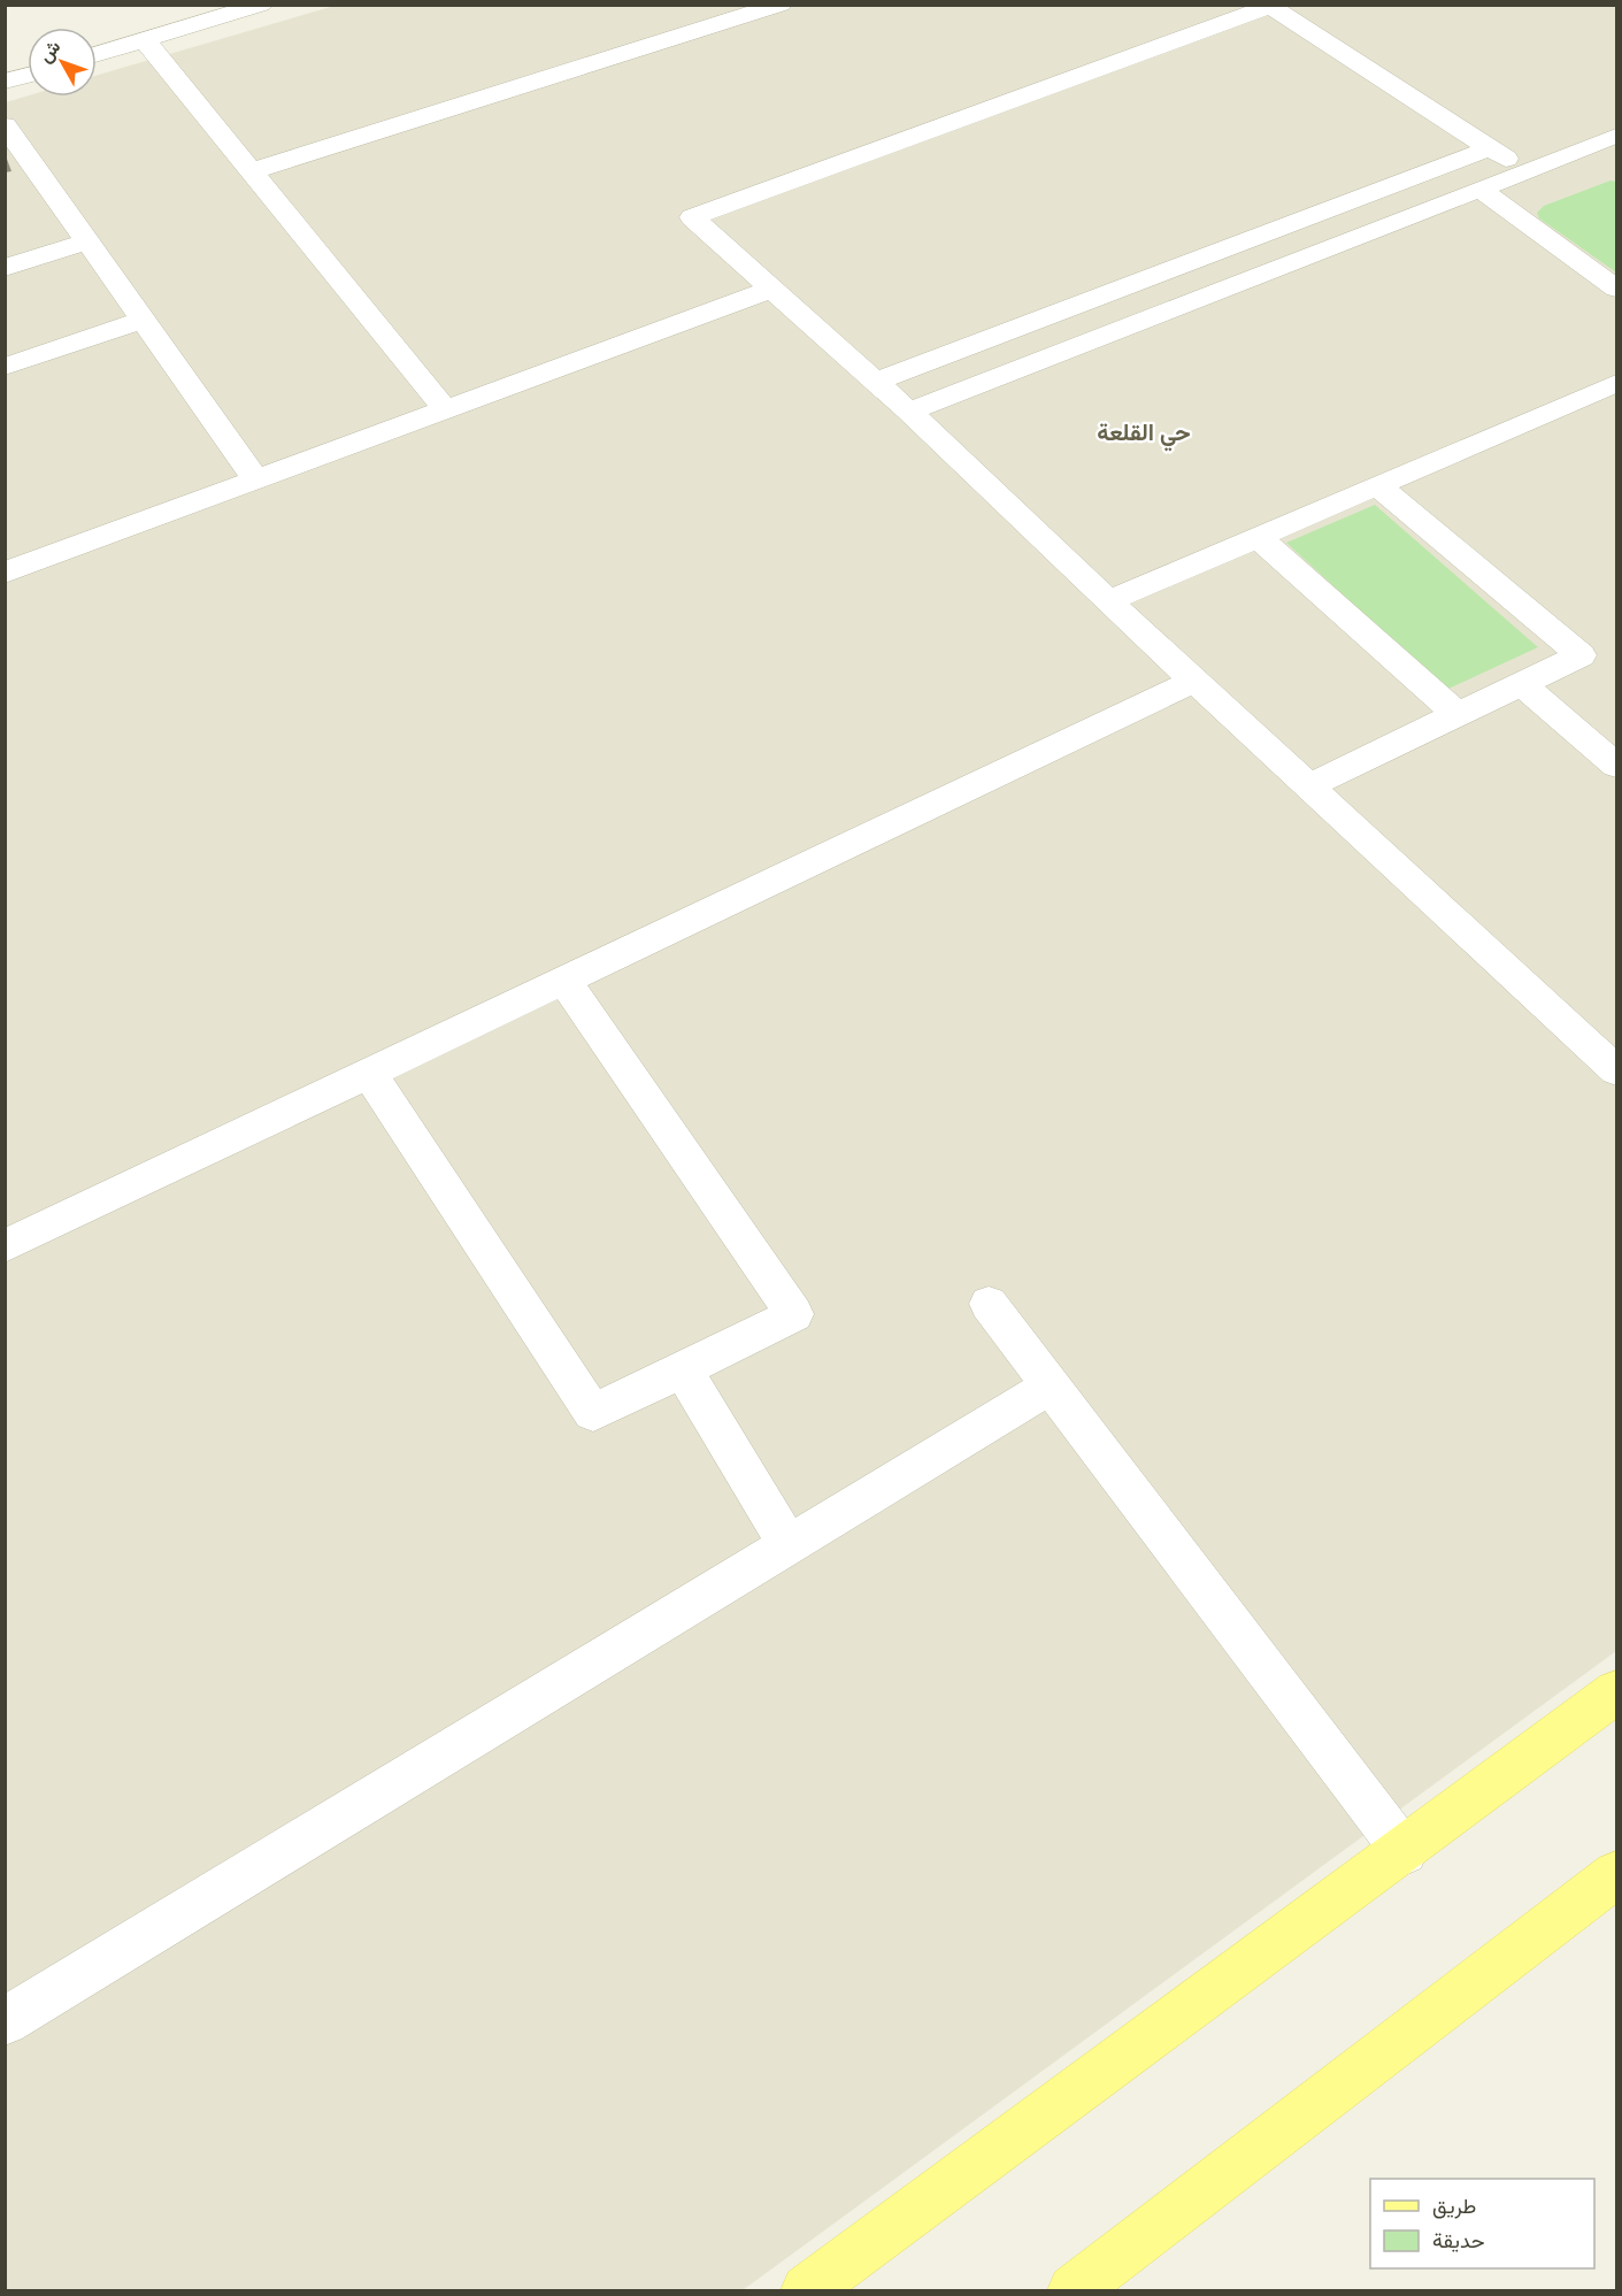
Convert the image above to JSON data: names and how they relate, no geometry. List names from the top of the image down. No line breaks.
{"districts":["حي القلعة"],"legend":["طريق","حديقة"],"north":"top left"}
